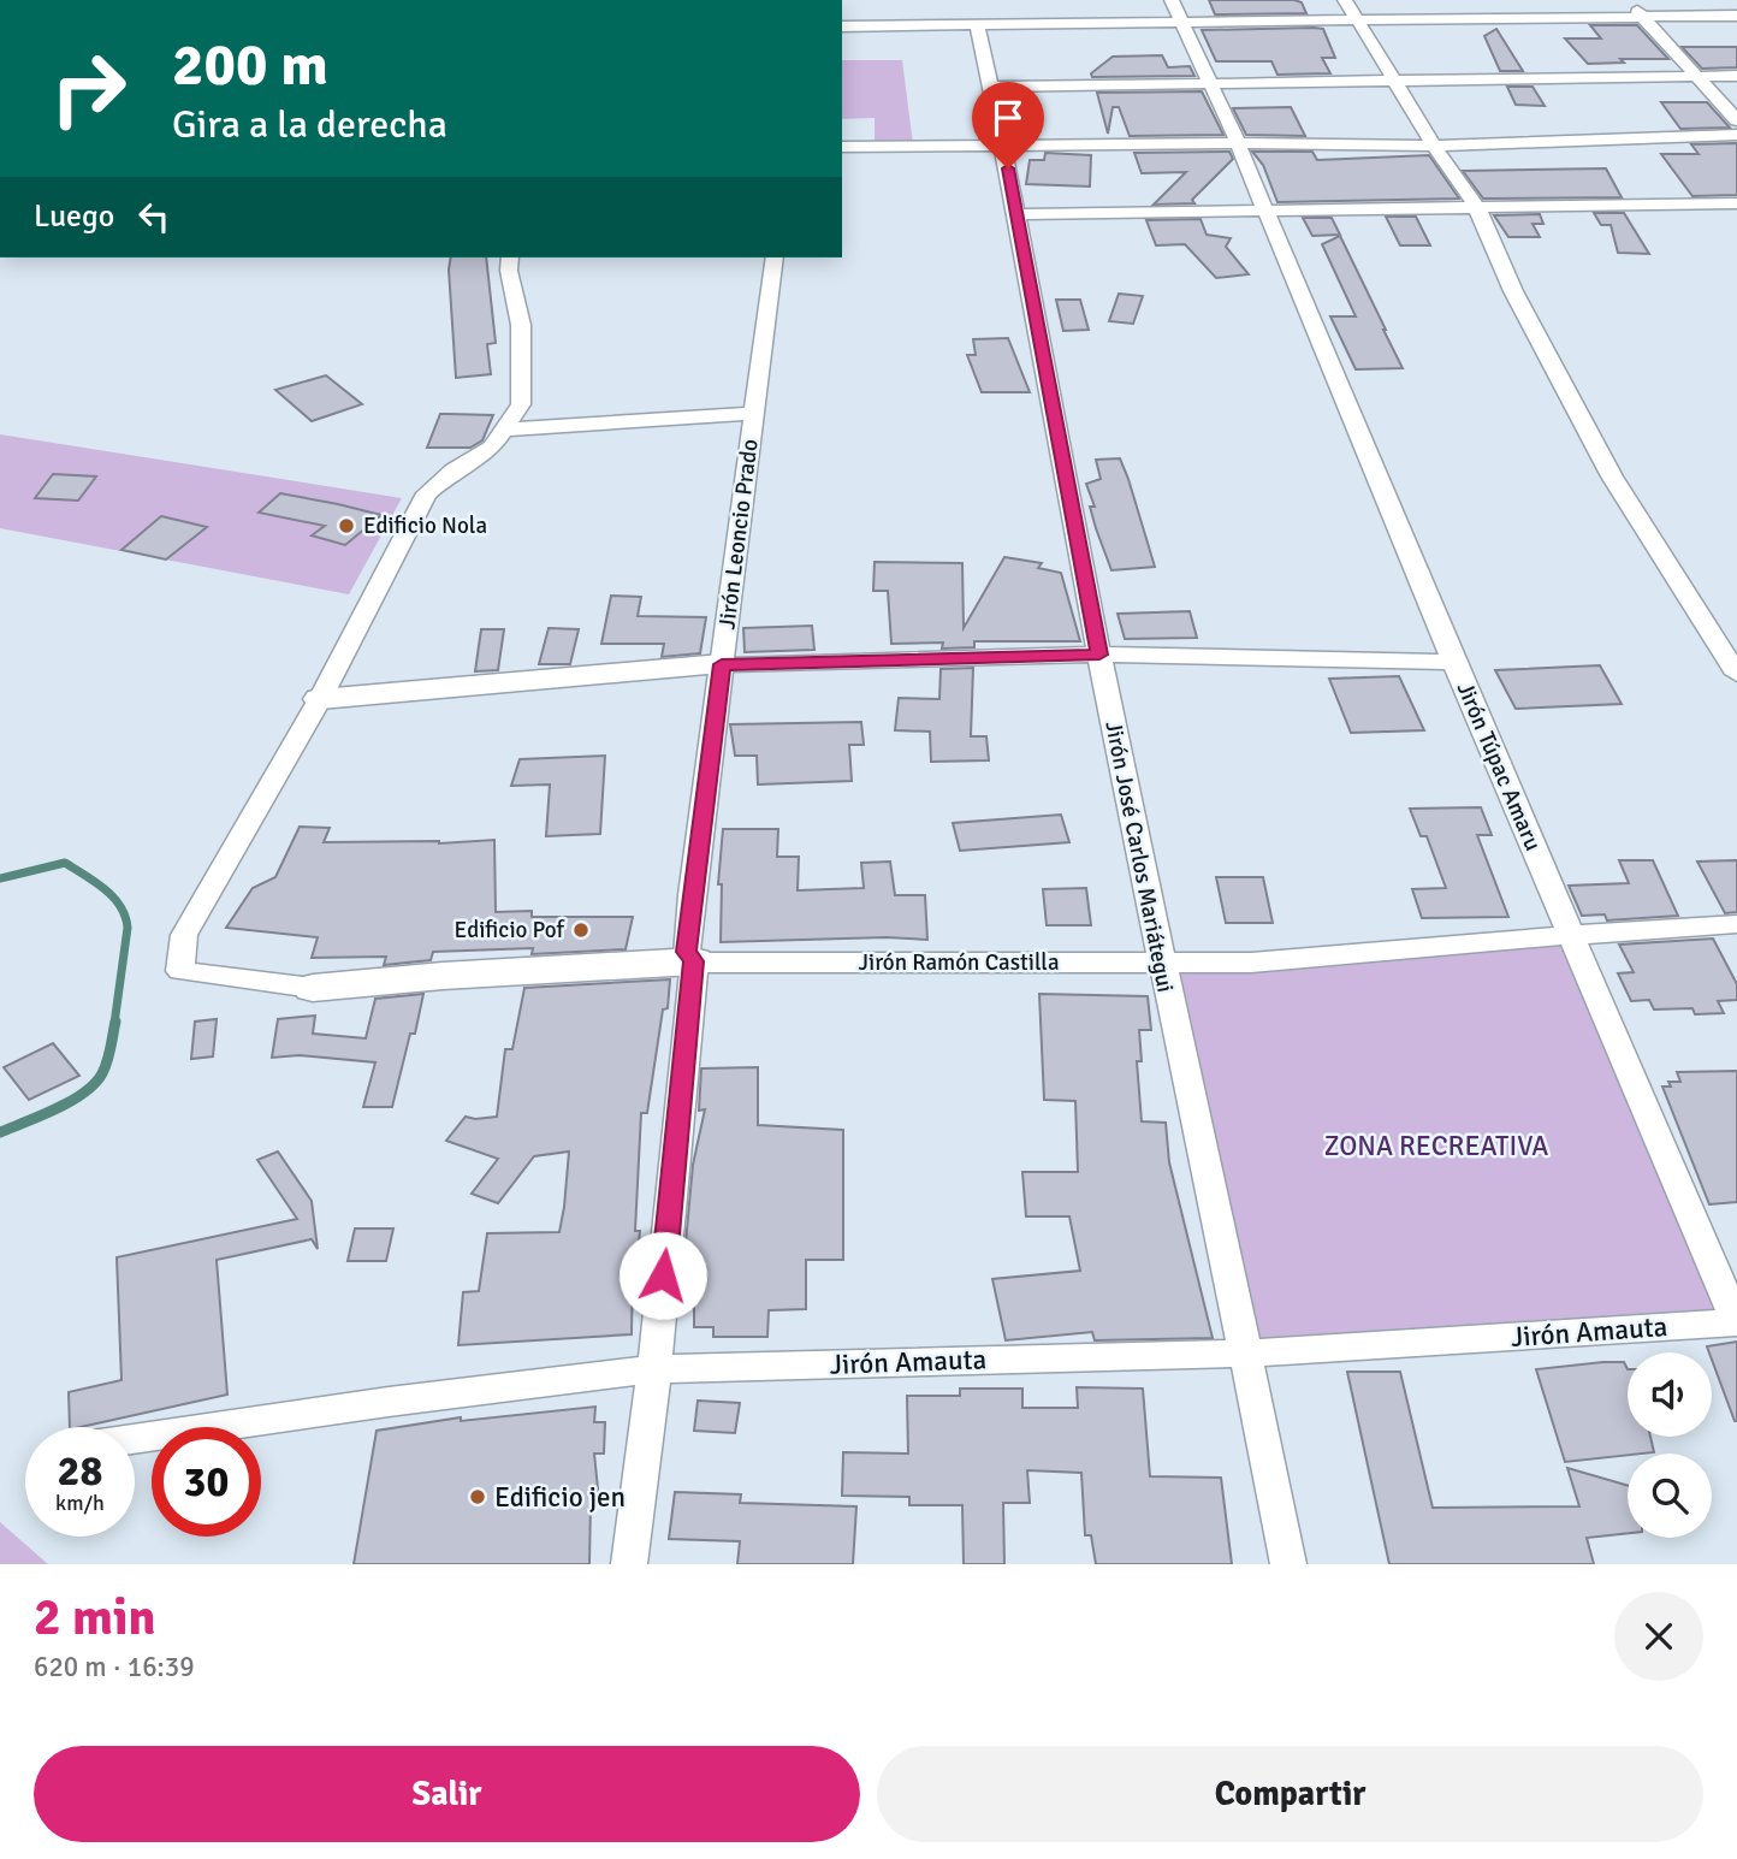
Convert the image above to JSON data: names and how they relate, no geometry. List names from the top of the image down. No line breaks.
{"streets":{"street":["Jirón Leoncio Prado","Jirón Túpac Amaru","Jirón José Carlos Mariátegui","Jirón Ramón Castilla","Jirón Amauta"]},"crossings":[["Jirón Leoncio Prado","Jirón Ramón Castilla"],["Jirón Leoncio Prado","Jirón Amauta"],["Jirón Túpac Amaru","Jirón Ramón Castilla"],["Jirón Túpac Amaru","Jirón Amauta"],["Jirón José Carlos Mariátegui","Jirón Ramón Castilla"],["Jirón José Carlos Mariátegui","Jirón Amauta"]],"parks":["ZONA RECREATIVA"],"places":["Edificio Nola","Edificio Pof","Edificio jen"],"page":{"turn":["200 m","Gira a la derecha"],"then":"Luego","speed":"28 km/h","limit":"30","heading":["2 min","620 m · 16:39"],"buttons":["Salir","Compartir"]}}
